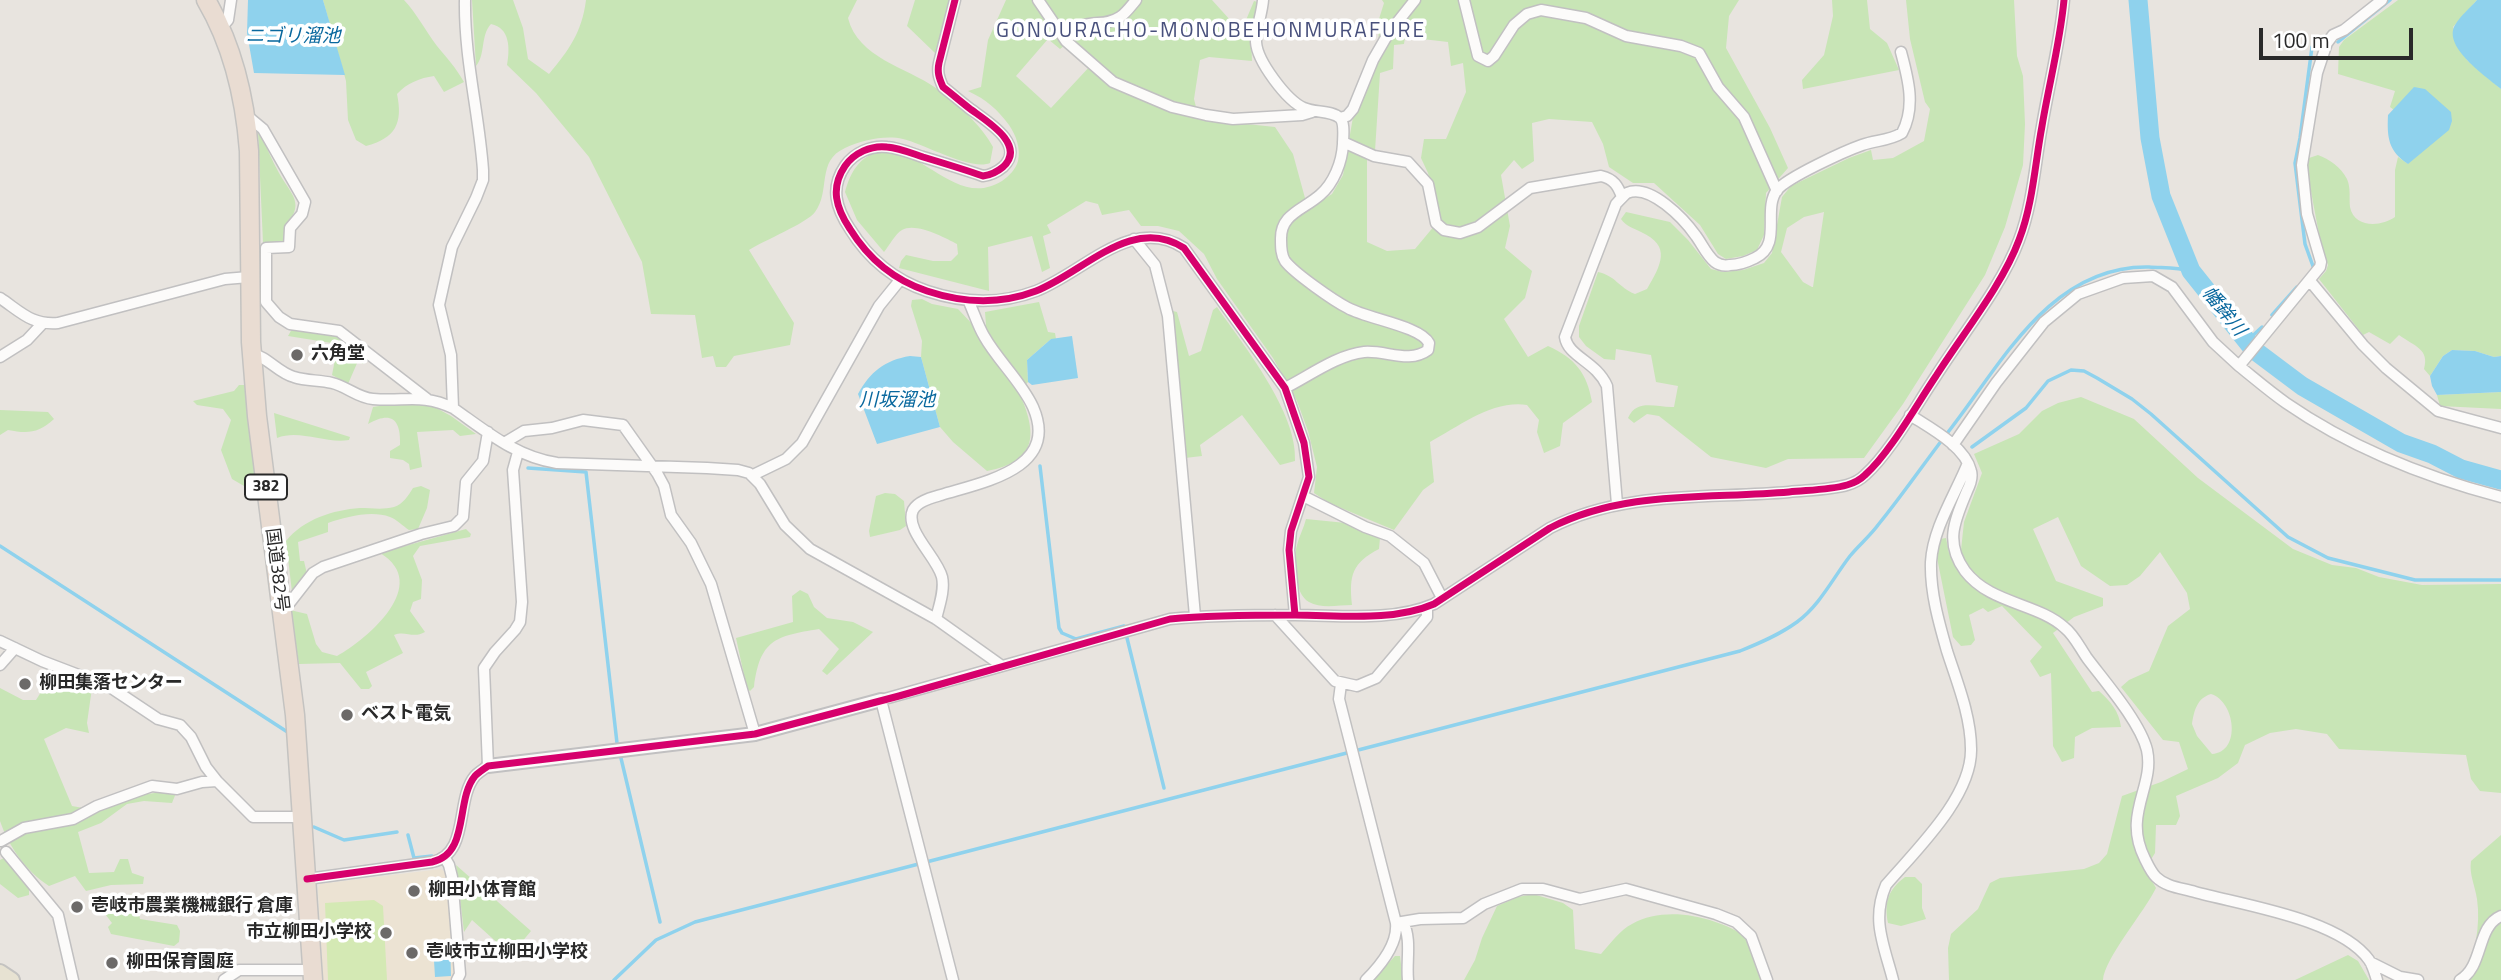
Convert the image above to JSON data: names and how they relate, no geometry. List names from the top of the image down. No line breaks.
{"streets":{"highway":["382","国道382号"]},"districts":["GONOURACHO-MONOBEHONMURAFURE"],"water":["ニゴリ溜池","幡鉾川","川坂溜池"],"places":["六角堂","柳田集落センター","ベスト電気","柳田小体育館","壱岐市農業機械銀行 倉庫","市立柳田小学校","壱岐市立柳田小学校","柳田保育園庭"],"scale_bar":"100 m"}
